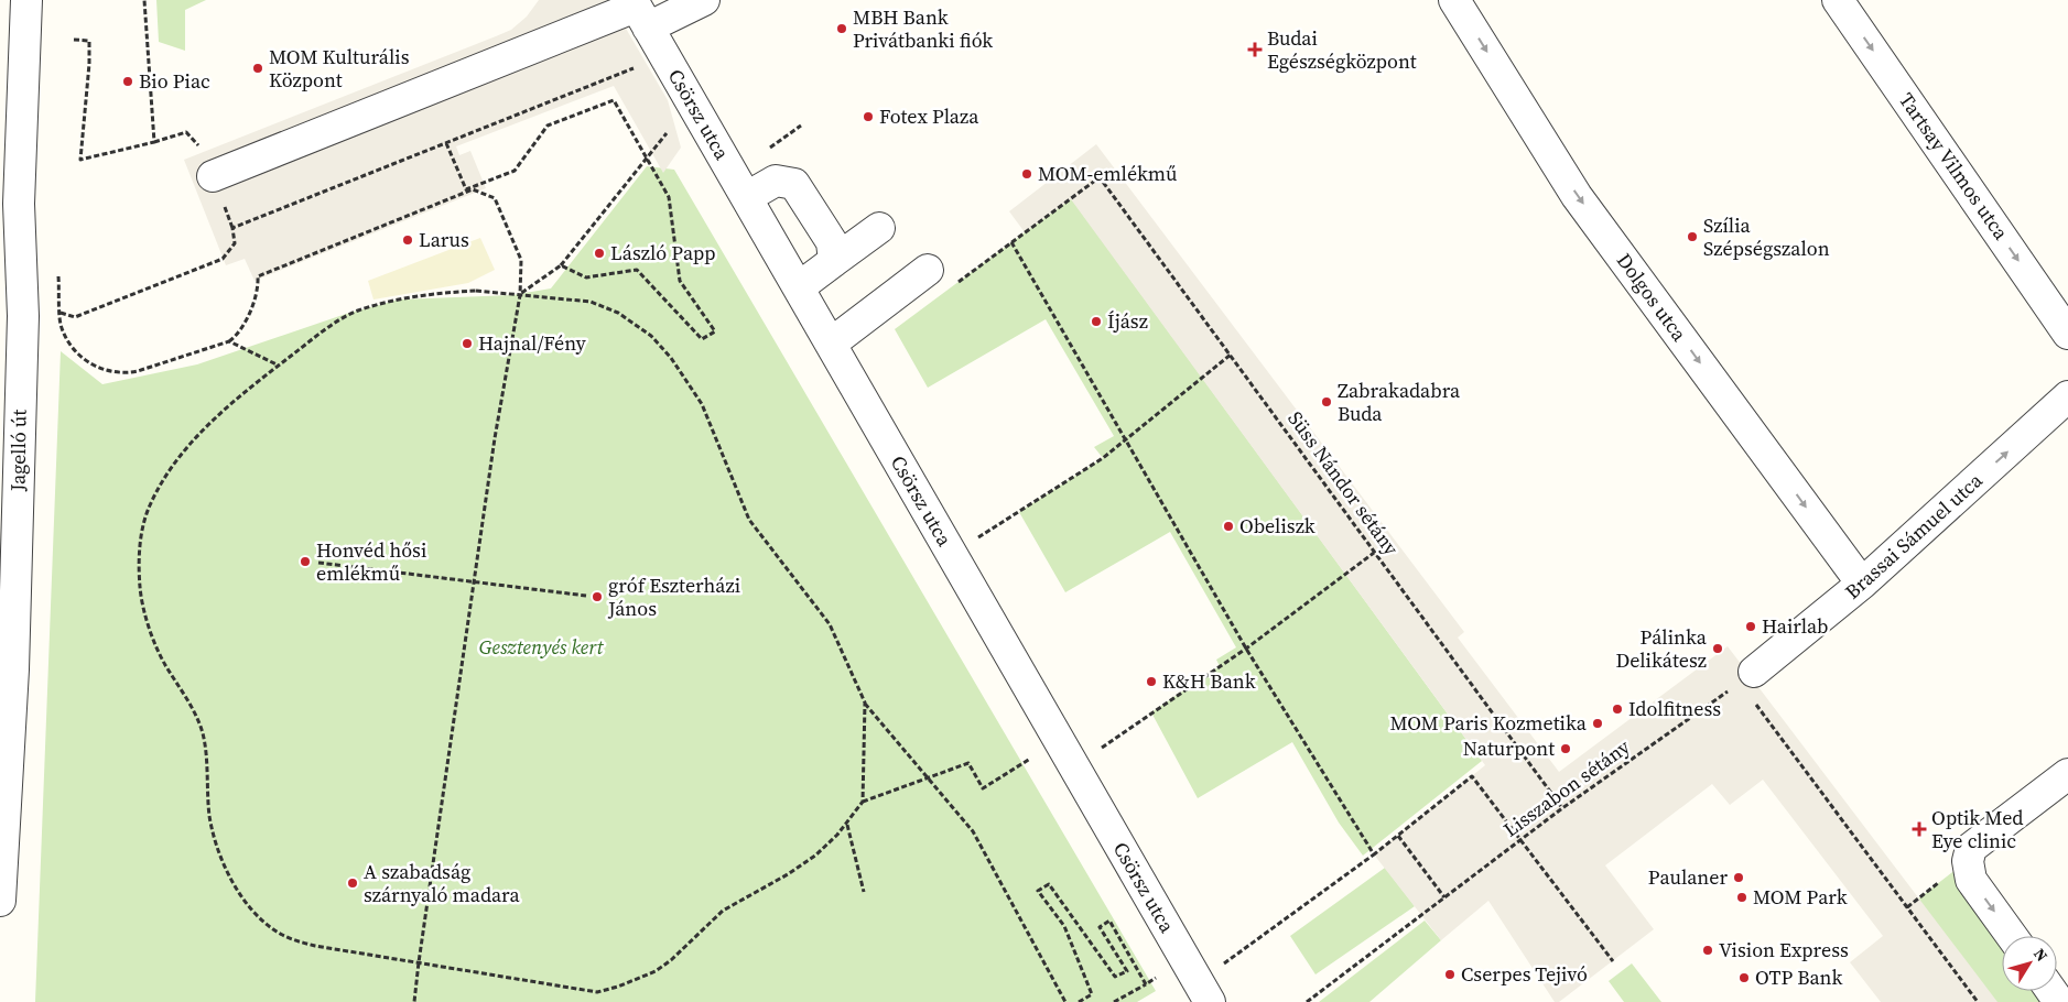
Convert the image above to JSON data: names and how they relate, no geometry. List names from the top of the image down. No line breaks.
{"streets":{"street":["Csörsz utca","Tartsay Vilmos utca","Dolgos utca","Jagelló út","Brassai Sámuel utca"],"path":["Süss Nándor sétány","Lisszabon sétány"]},"crossings":[["Dolgos utca","Brassai Sámuel utca"],["Süss Nándor sétány","Lisszabon sétány"]],"one_way":["Tartsay Vilmos utca","Dolgos utca","Brassai Sámuel utca"],"parks":["Gesztenyés kert"],"places":{"other":["MBH Bank Privátbanki fiók","MOM Kulturális Központ","Bio Piac","Fotex Plaza","MOM-emlékmű","Szília Szépségszalon","Larus","László Papp","Íjász","Hajnal/Fény","Zabrakadabra Buda","Obeliszk","Honvéd hősi emlékmű","gróf Eszterházi János","Hairlab","Pálinka Delikátesz","K&H Bank","Idolfitness","MOM Paris Kozmetika","Naturpont","Paulaner","A szabadság szárnyaló madara","MOM Park","Vision Express","Cserpes Tejivó","OTP Bank"],"health":["Budai Egészségközpont","Optik Med Eye clinic"]},"north":"top right"}
